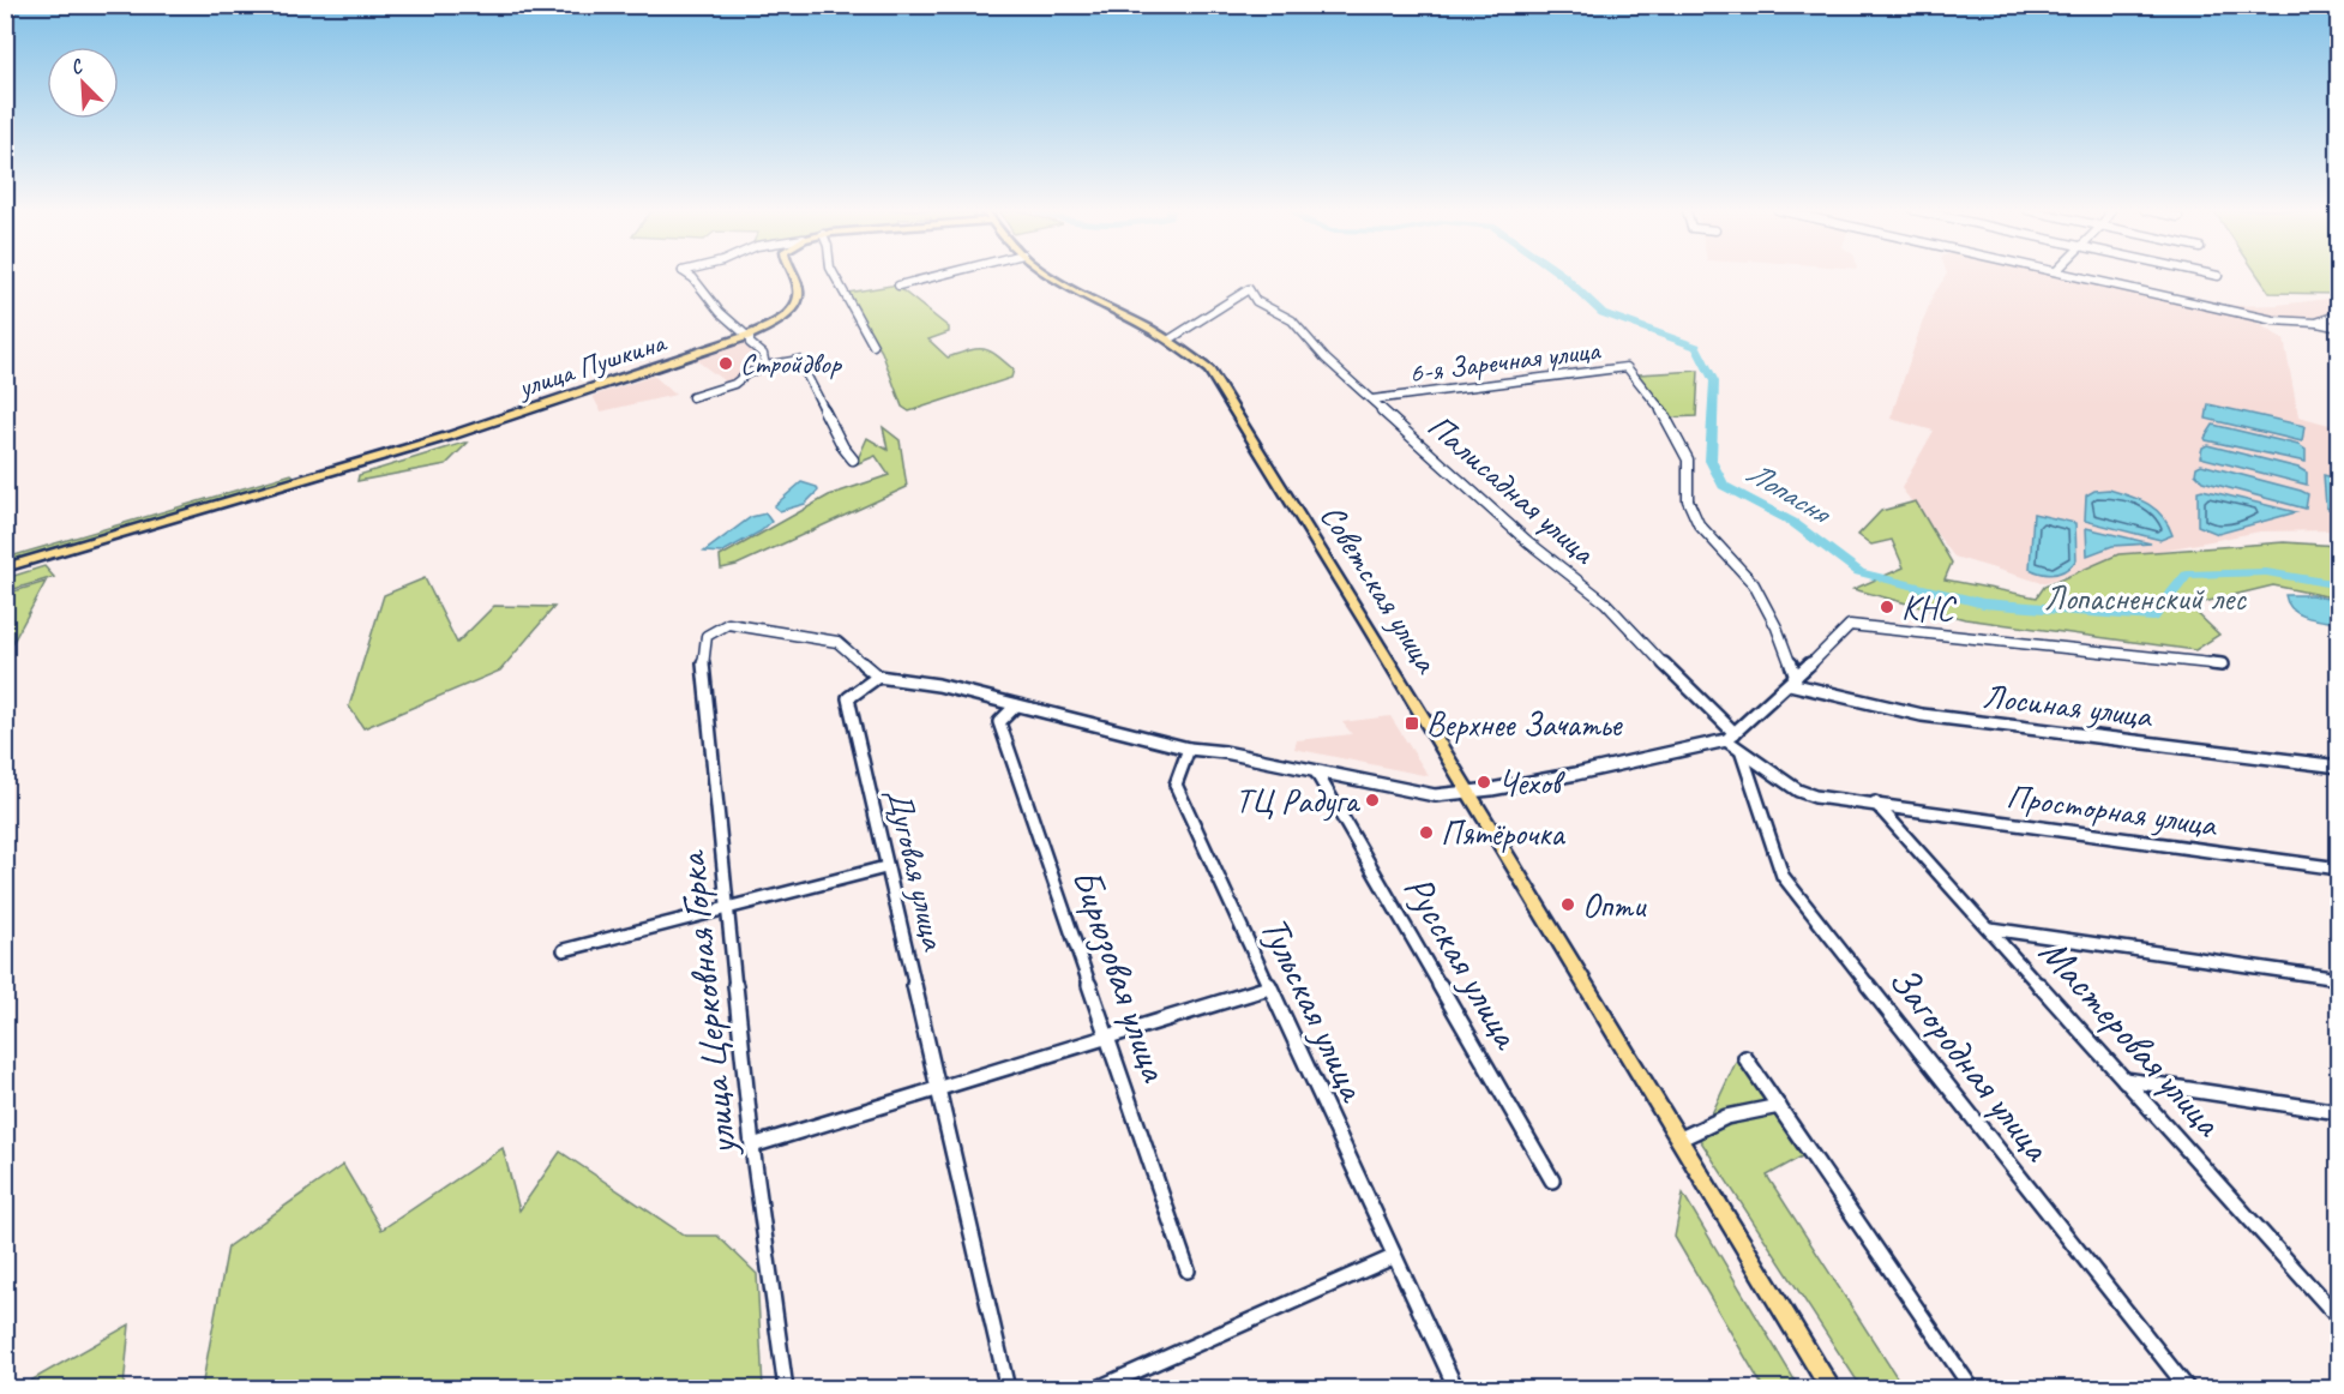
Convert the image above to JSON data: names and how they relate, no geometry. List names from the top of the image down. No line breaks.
{"streets":{"main road":["улица Пушкина","Советская улица"],"street":["6-я Заречная улица","Палисадная улица","Лосиная улица","Просторная улица","Дуговая улица","Русская улица","Бирюзовая улица","улица Церковная Горка","Тульская улица","Мастеровая улица","Загородная улица"]},"crossings":[["6-я Заречная улица","Палисадная улица"],["6-я Заречная улица","Лосиная улица"],["Палисадная улица","Советская улица"],["Палисадная улица","Просторная улица"],["Палисадная улица","Загородная улица"],["Просторная улица","Мастеровая улица"],["Просторная улица","Загородная улица"],["Дуговая улица","улица Церковная Горка"]],"water":["Лопасня"],"parks":["Лопасненский лес"],"places":{"other":["Стройдвор","КНС","Чехов","ТЦ Радуга","Пятёрочка","Опти"],"transit":["Верхнее Зачатье"]},"north":"top left"}
